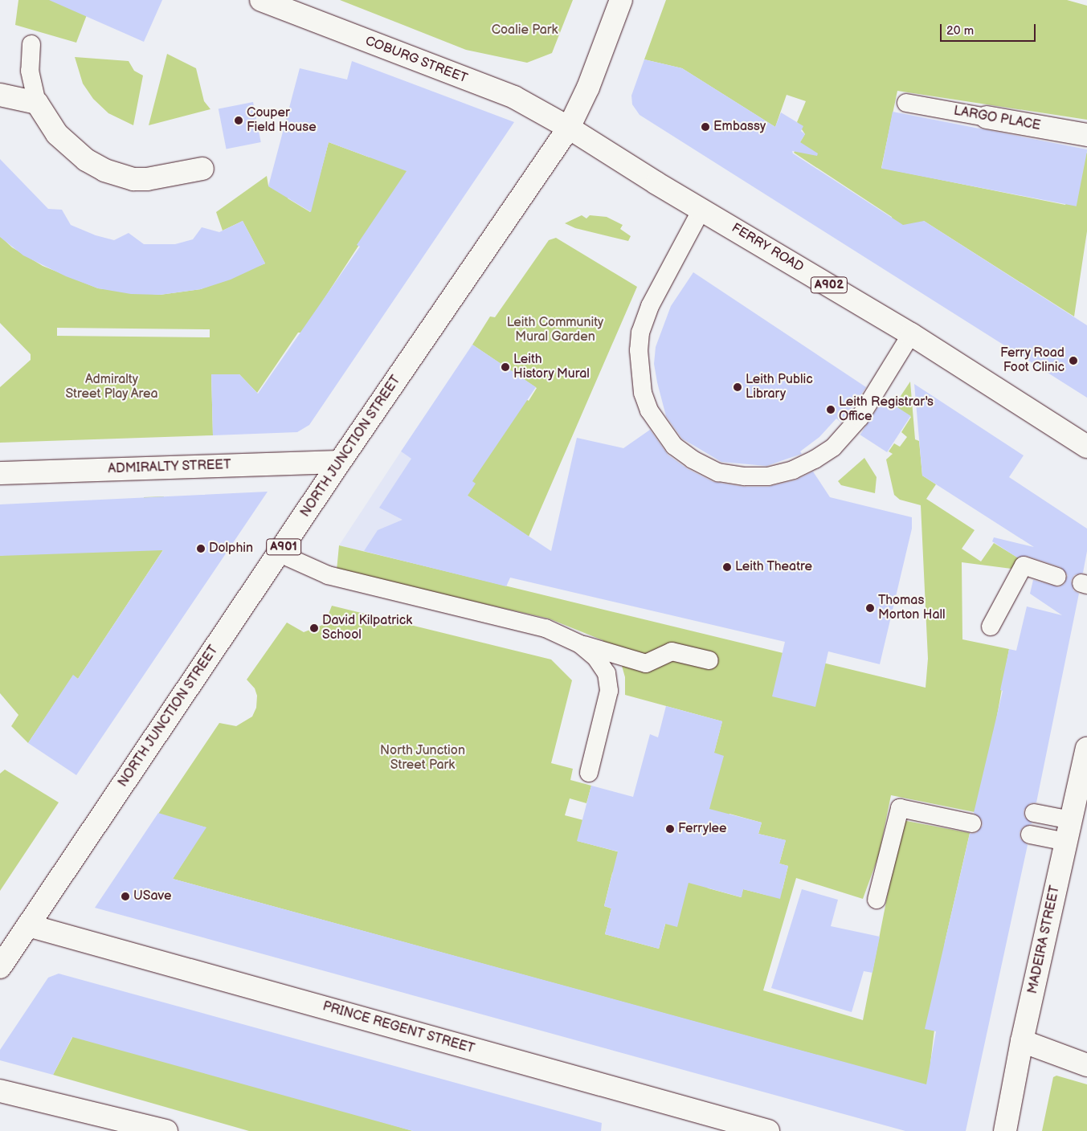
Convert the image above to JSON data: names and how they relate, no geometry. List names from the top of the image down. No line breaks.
{"streets":{"street":["COBURG STREET","LARGO PLACE","FERRY ROAD","A902","NORTH JUNCTION STREET","ADMIRALTY STREET","A901","MADEIRA STREET","PRINCE REGENT STREET"]},"crossings":[["COBURG STREET","FERRY ROAD"],["COBURG STREET","NORTH JUNCTION STREET"],["FERRY ROAD","NORTH JUNCTION STREET"],["NORTH JUNCTION STREET","ADMIRALTY STREET"],["NORTH JUNCTION STREET","PRINCE REGENT STREET"]],"parks":["Coalie Park","Leith Community Mural Garden","Admiralty Street Play Area","North Junction Street Park"],"places":["Couper Field House","Embassy","Ferry Road Foot Clinic","Leith History Mural","Leith Public Library","Leith Registrar's Office","Dolphin","Leith Theatre","Thomas Morton Hall","David Kilpatrick School","Ferrylee","USave"],"scale_bar":"20 m"}
